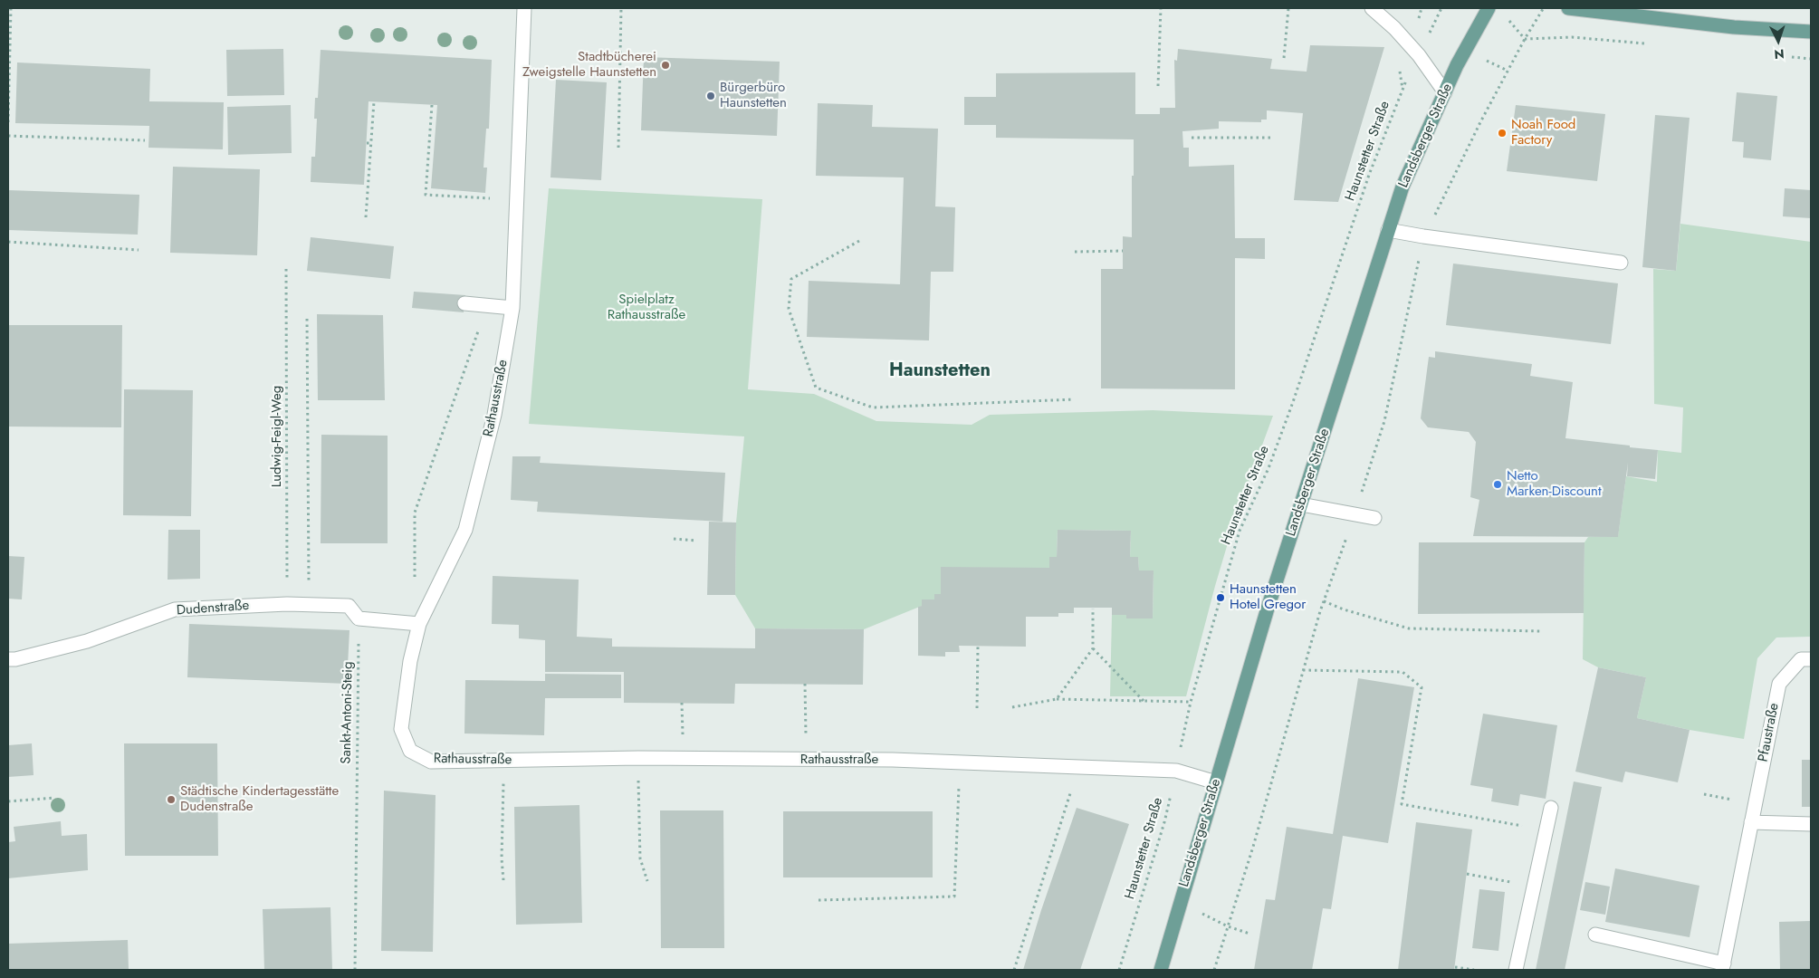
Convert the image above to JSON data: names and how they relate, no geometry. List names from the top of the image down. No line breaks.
{"streets":{"main road":["Landsberger Straße"],"street":["Rathausstraße","Dudenstraße","Pfaustraße"],"path":["Haunstetter Straße","Ludwig-Feigl-Weg","Sankt-Antoni-Steig"]},"crossings":[["Landsberger Straße","Rathausstraße"],["Haunstetter Straße","Rathausstraße"],["Ludwig-Feigl-Weg","Dudenstraße"],["Dudenstraße","Sankt-Antoni-Steig"]],"districts":["Haunstetten"],"parks":["Spielplatz Rathausstraße"],"places":["Stadtbücherei Zweigstelle Haunstetten","Bürgerbüro Haunstetten","Noah Food Factory","Netto Marken-Discount","Haunstetten Hotel Gregor","Städtische Kindertagesstätte Dudenstraße"],"north":"bottom"}
